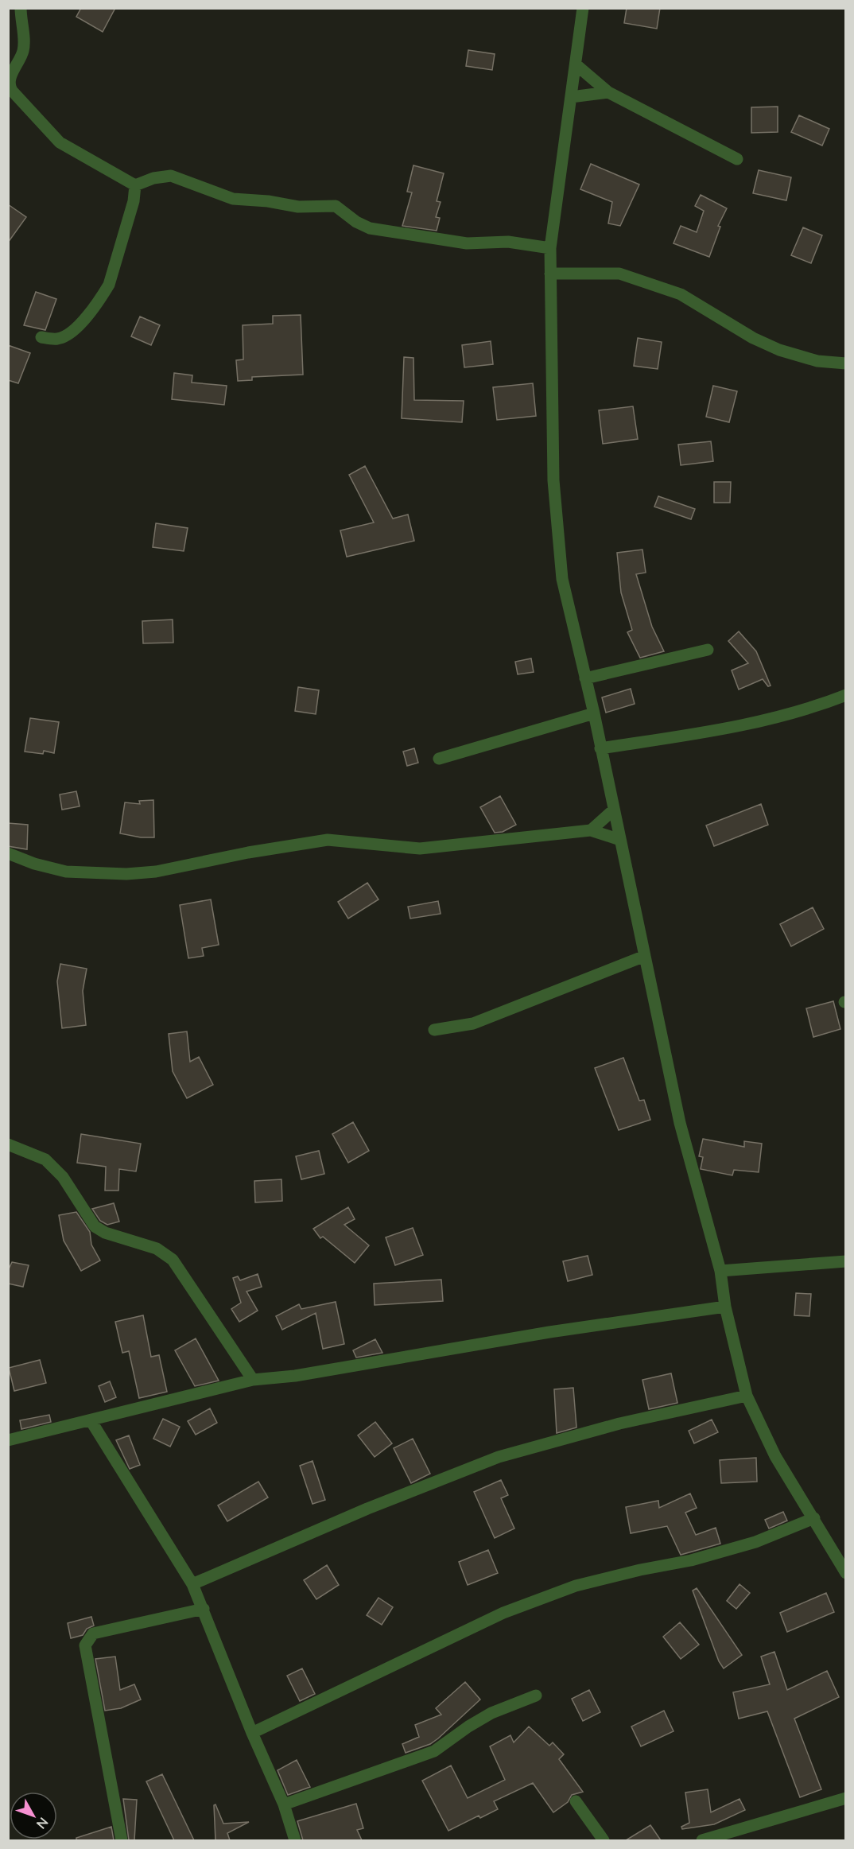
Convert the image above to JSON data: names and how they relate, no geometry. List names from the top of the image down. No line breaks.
{"north":"bottom right"}
